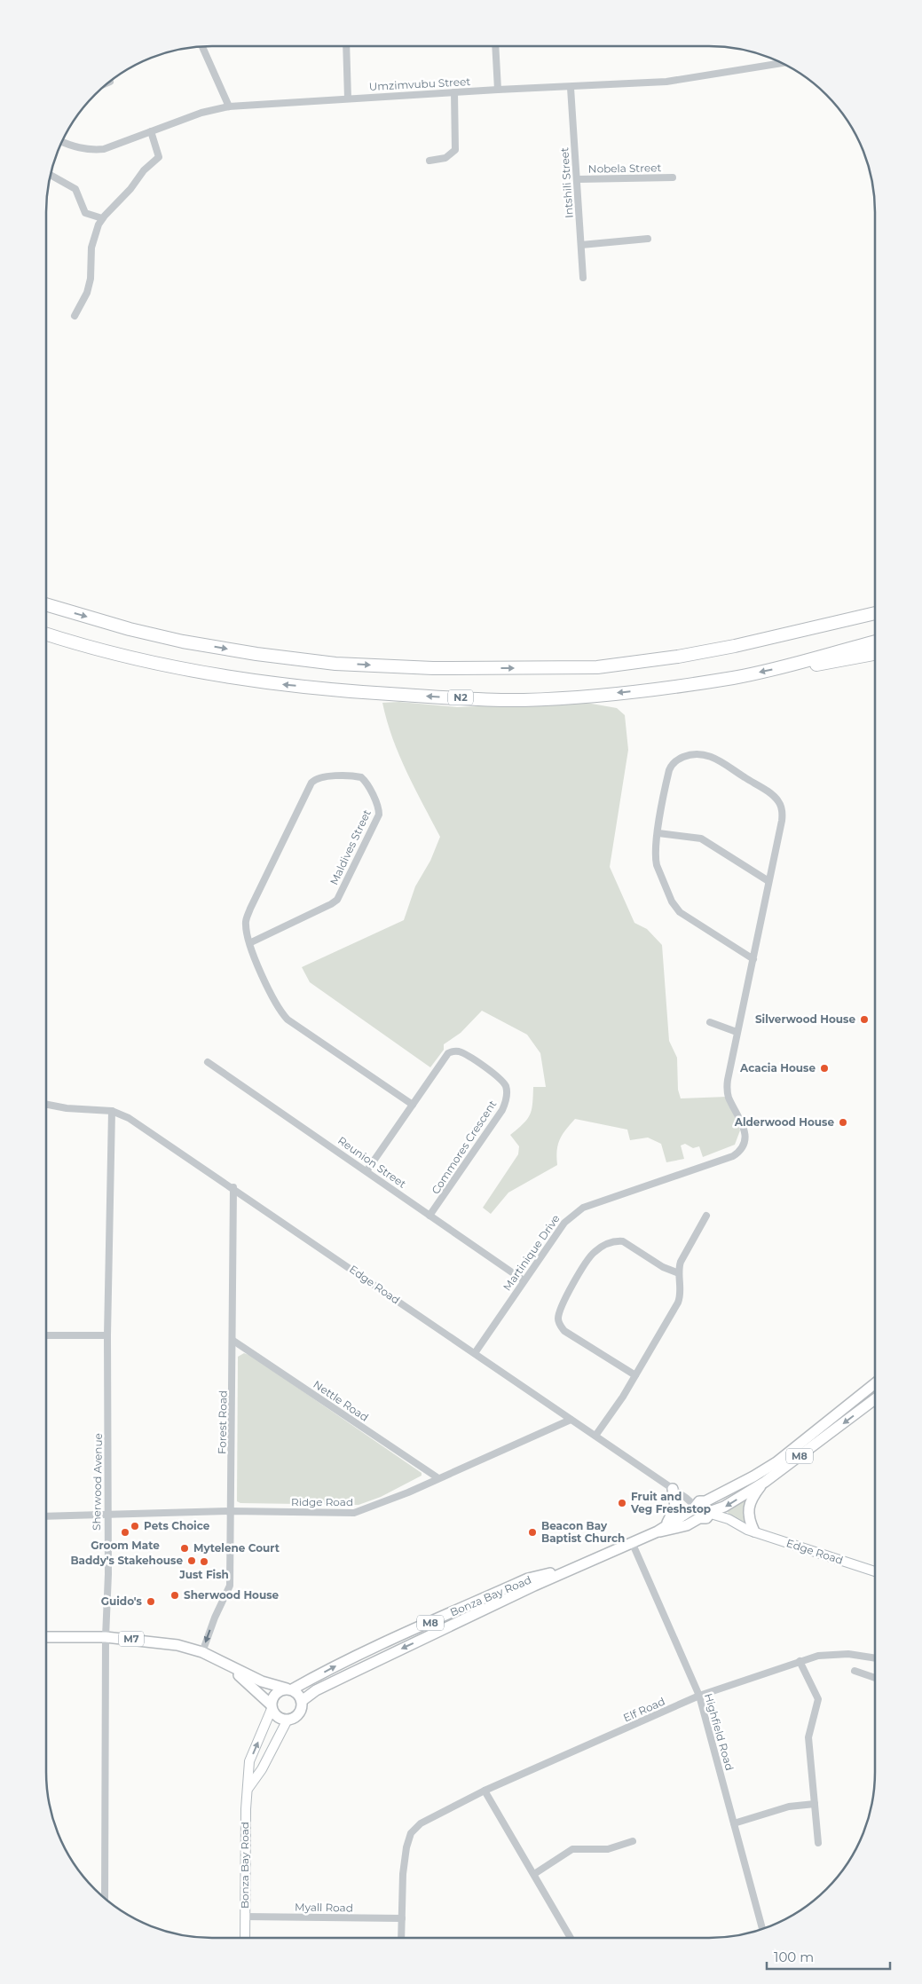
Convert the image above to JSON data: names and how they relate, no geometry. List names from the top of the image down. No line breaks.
{"streets":{"highway":["N2"],"main road":["M8","Bonza Bay Road","M7"],"street":["Umzimvubu Street","Nobela Street","Intshili Street","Maldives Street","Commores Crescent","Reunion Street","Martinique Drive","Edge Road","Nettle Road","Forest Road","Sherwood Avenue","Ridge Road","Elf Road","Highfield Road","Myall Road"]},"crossings":[["Umzimvubu Street","Intshili Street"],["Nobela Street","Intshili Street"],["Maldives Street","Commores Crescent"],["Commores Crescent","Reunion Street"],["Reunion Street","Martinique Drive"],["Martinique Drive","Edge Road"],["Edge Road","Forest Road"],["Edge Road","M8"],["Edge Road","Sherwood Avenue"],["Edge Road","Ridge Road"],["Edge Road","Bonza Bay Road"],["Nettle Road","Forest Road"],["Nettle Road","Ridge Road"],["Forest Road","Ridge Road"],["Forest Road","M7"],["M8","Bonza Bay Road"],["Sherwood Avenue","Ridge Road"],["Sherwood Avenue","M7"],["Bonza Bay Road","Highfield Road"],["Bonza Bay Road","Myall Road"],["Elf Road","Highfield Road"],["Elf Road","Myall Road"]],"places":["Silverwood House","Acacia House","Alderwood House","Fruit and Veg Freshstop","Pets Choice","Groom Mate","Beacon Bay Baptist Church","Mytelene Court","Baddy's Stakehouse","Just Fish","Sherwood House","Guido's"],"scale_bar":"100 m"}
